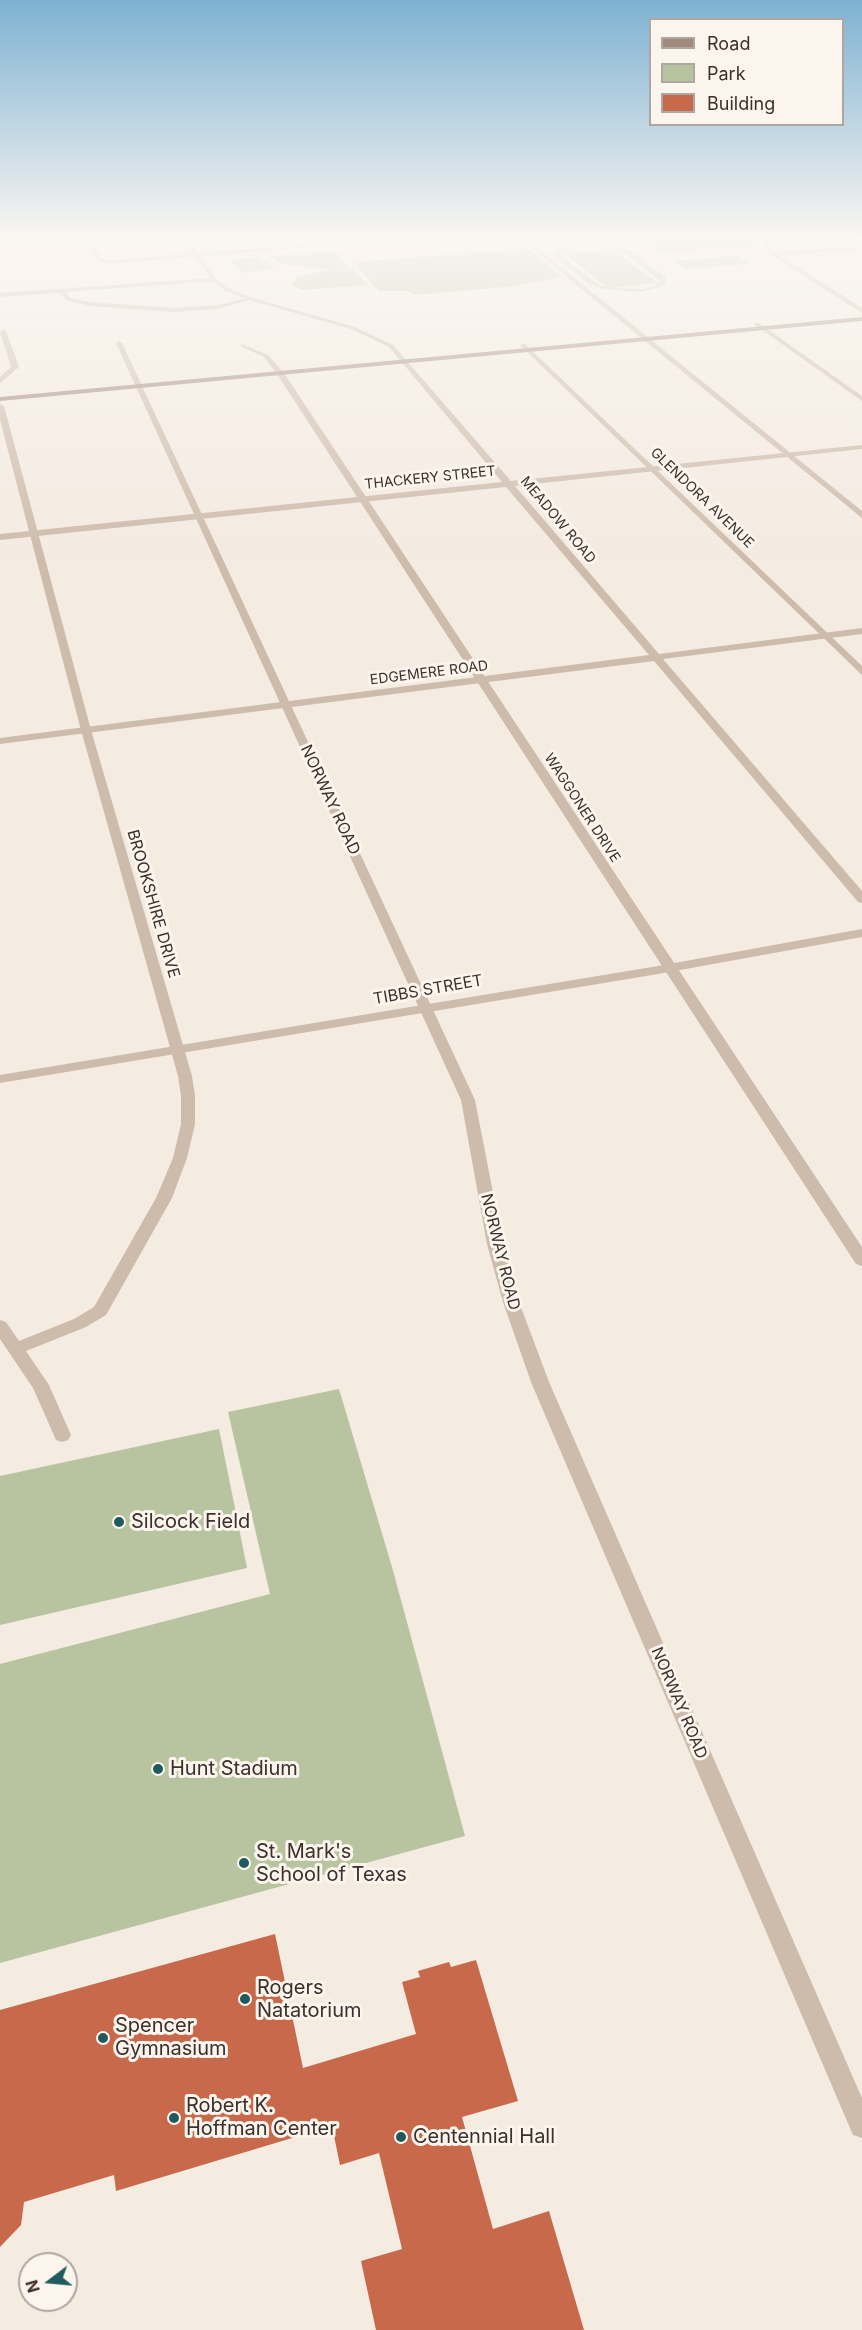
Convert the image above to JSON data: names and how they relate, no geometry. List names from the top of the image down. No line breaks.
{"streets":{"street":["THACKERY STREET","GLENDORA AVENUE","MEADOW ROAD","EDGEMERE ROAD","NORWAY ROAD","WAGGONER DRIVE","BROOKSHIRE DRIVE","TIBBS STREET"]},"crossings":[["THACKERY STREET","GLENDORA AVENUE"],["THACKERY STREET","MEADOW ROAD"],["THACKERY STREET","NORWAY ROAD"],["THACKERY STREET","WAGGONER DRIVE"],["THACKERY STREET","BROOKSHIRE DRIVE"],["GLENDORA AVENUE","EDGEMERE ROAD"],["MEADOW ROAD","EDGEMERE ROAD"],["EDGEMERE ROAD","NORWAY ROAD"],["EDGEMERE ROAD","WAGGONER DRIVE"],["EDGEMERE ROAD","BROOKSHIRE DRIVE"],["NORWAY ROAD","TIBBS STREET"],["WAGGONER DRIVE","TIBBS STREET"],["BROOKSHIRE DRIVE","TIBBS STREET"]],"places":["Silcock Field","Hunt Stadium","St. Mark's School of Texas","Rogers Natatorium","Spencer Gymnasium","Robert K. Hoffman Center","Centennial Hall"],"legend":["Road","Park","Building"],"north":"left"}
